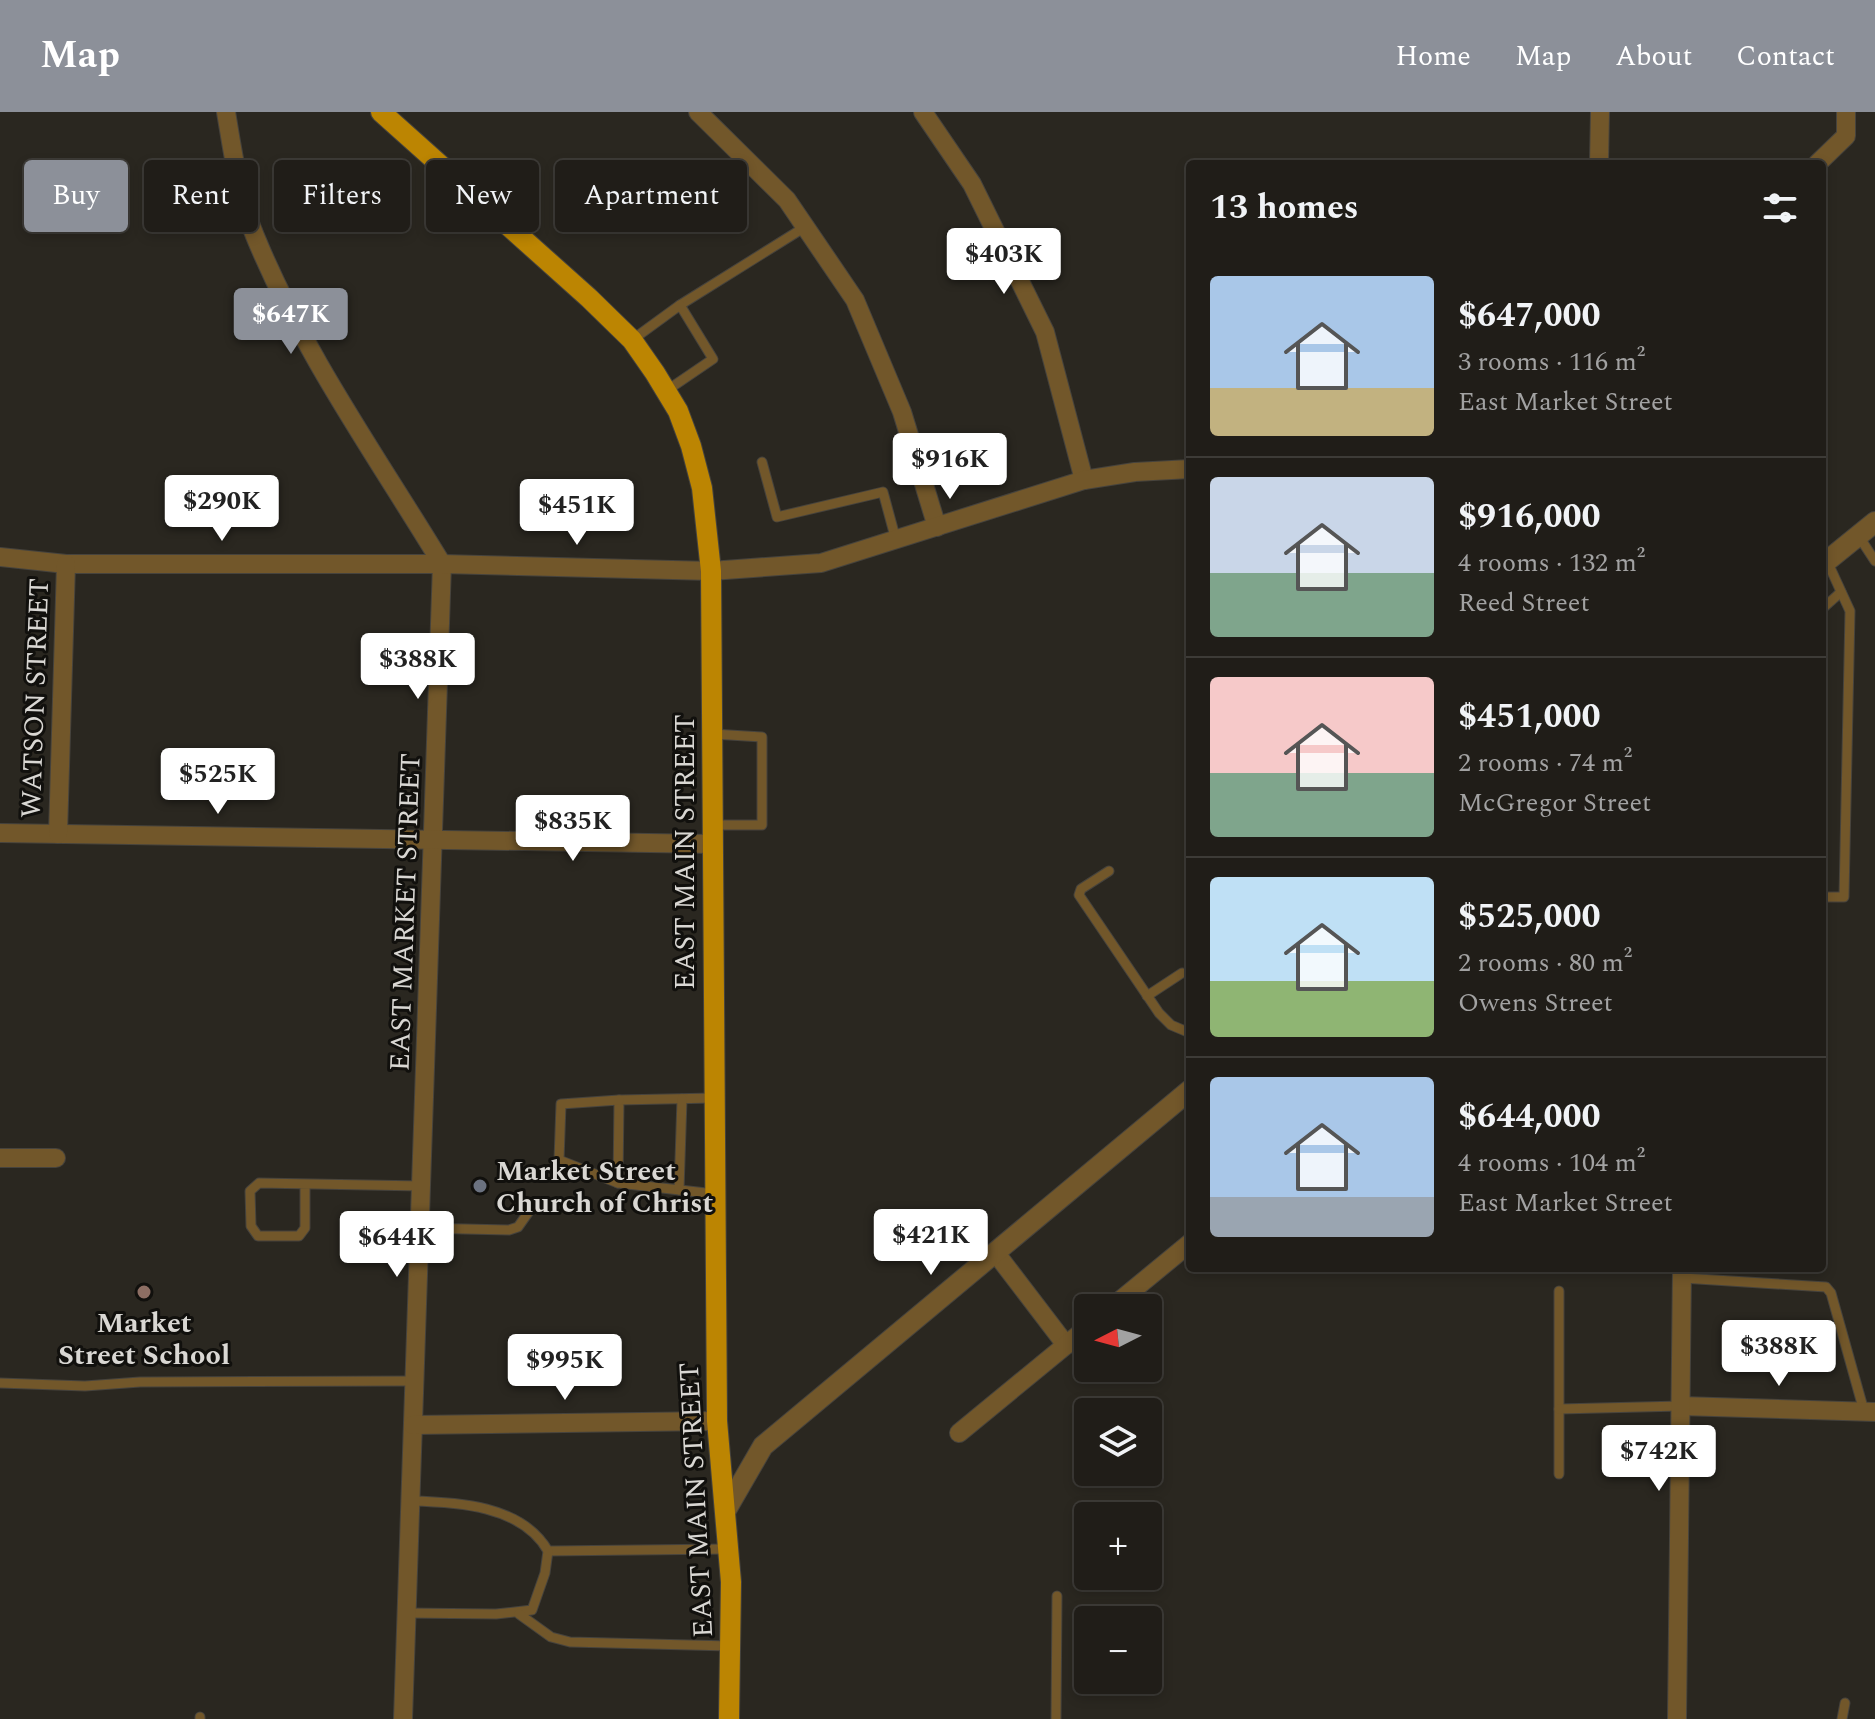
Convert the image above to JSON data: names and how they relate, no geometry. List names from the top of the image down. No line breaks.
{"streets":{"main road":["EAST MAIN STREET"],"street":["WATSON STREET","EAST MARKET STREET"]},"places":["Market Street Church of Christ","Market Street School"],"north":"left","page":{"header":"Map","nav":["Home","Map","About","Contact"],"chip":["Buy","Rent","Filters","New","Apartment"],"heading":"13 homes","price":["$403K","$647K","$916K","$290K","$451K","$388K","$525K","$835K","$421K","$644K","$388K","$995K","$742K"],"list":[{"name":"$647,000","note":"3 rooms · 116 m² · East Market Street"},{"name":"$916,000","note":"4 rooms · 132 m² · Reed Street"},{"name":"$451,000","note":"2 rooms · 74 m² · McGregor Street"},{"name":"$525,000","note":"2 rooms · 80 m² · Owens Street"},{"name":"$644,000","note":"4 rooms · 104 m² · East Market Street"}],"map_buttons":["+","−"]}}
